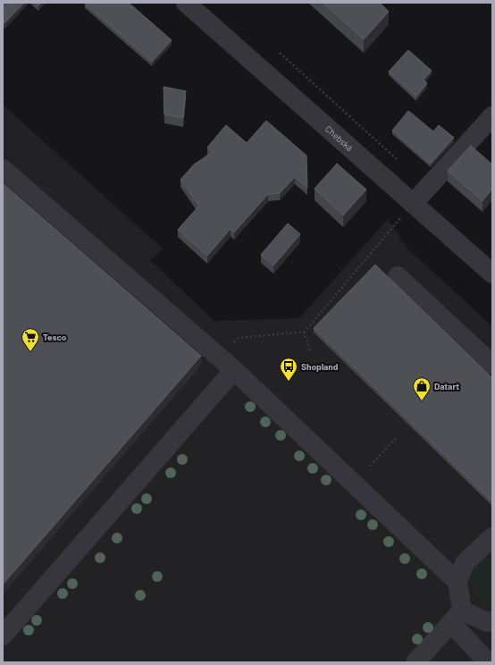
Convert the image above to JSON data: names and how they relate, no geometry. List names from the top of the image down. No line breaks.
{"streets":{"street":["Chebská"]},"places":{"supermarket":["Tesco"],"bus stop":["Shopland"],"shop":["Datart"]}}
